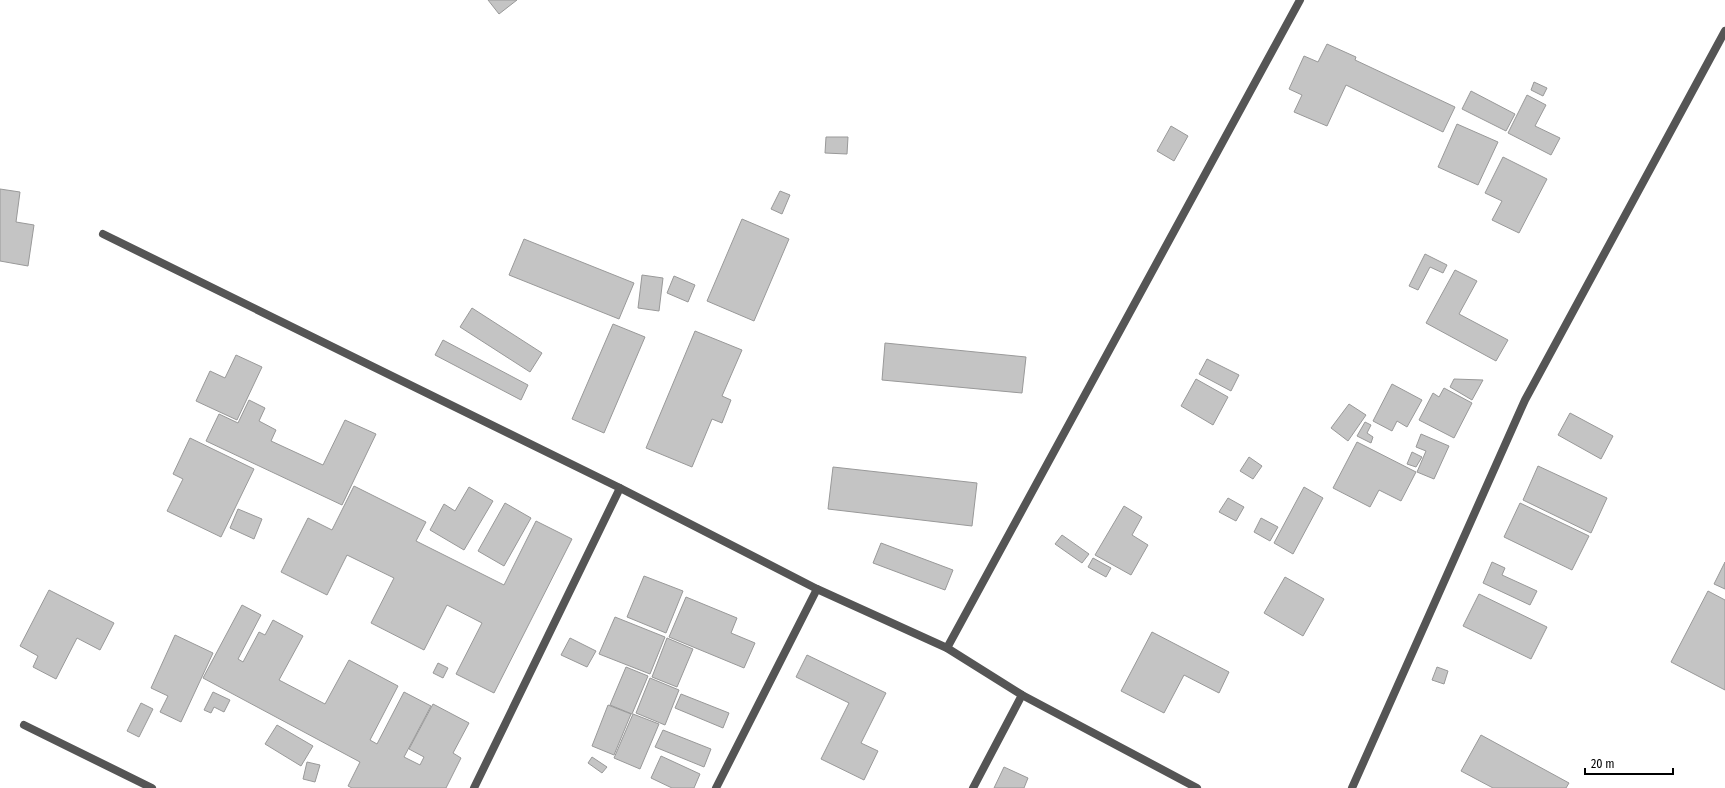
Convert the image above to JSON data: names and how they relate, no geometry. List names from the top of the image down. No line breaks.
{"scale_bar":"20 m"}
